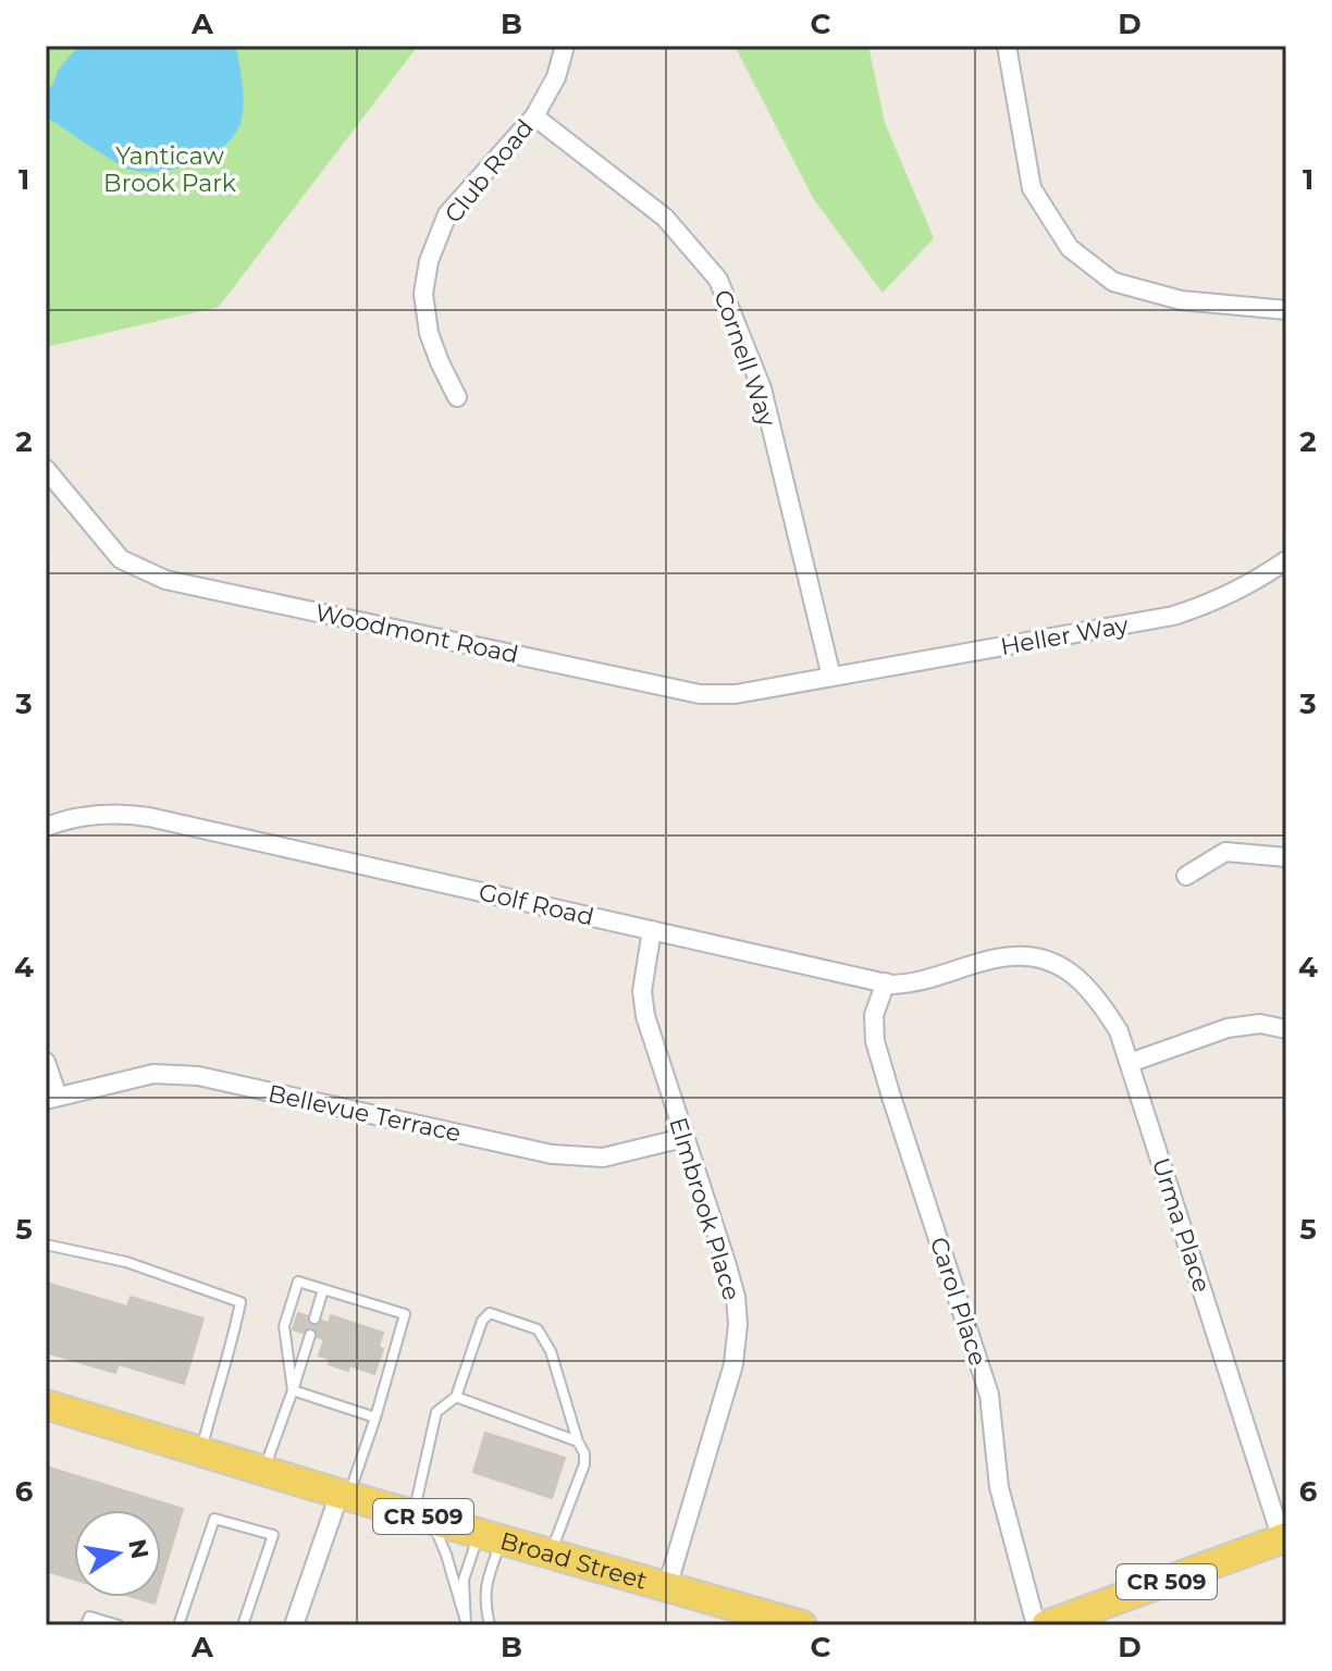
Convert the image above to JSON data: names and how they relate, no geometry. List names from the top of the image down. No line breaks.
{"streets":{"main road":["CR 509","Broad Street"],"street":["Club Road","Cornell Way","Woodmont Road","Heller Way","Golf Road","Bellevue Terrace","Elmbrook Place","Urma Place","Carol Place"]},"crossings":[["Club Road","Cornell Way"],["Cornell Way","Woodmont Road"],["Cornell Way","Heller Way"],["Woodmont Road","Heller Way"],["Golf Road","Elmbrook Place"],["Golf Road","Urma Place"],["Golf Road","Carol Place"],["Bellevue Terrace","Elmbrook Place"],["Elmbrook Place","Broad Street"],["Urma Place","CR 509"],["Carol Place","CR 509"]],"parks":["Yanticaw Brook Park"],"north":"right","grid":{"columns":["A","B","C","D"],"rows":["1","2","3","4","5","6"]}}
